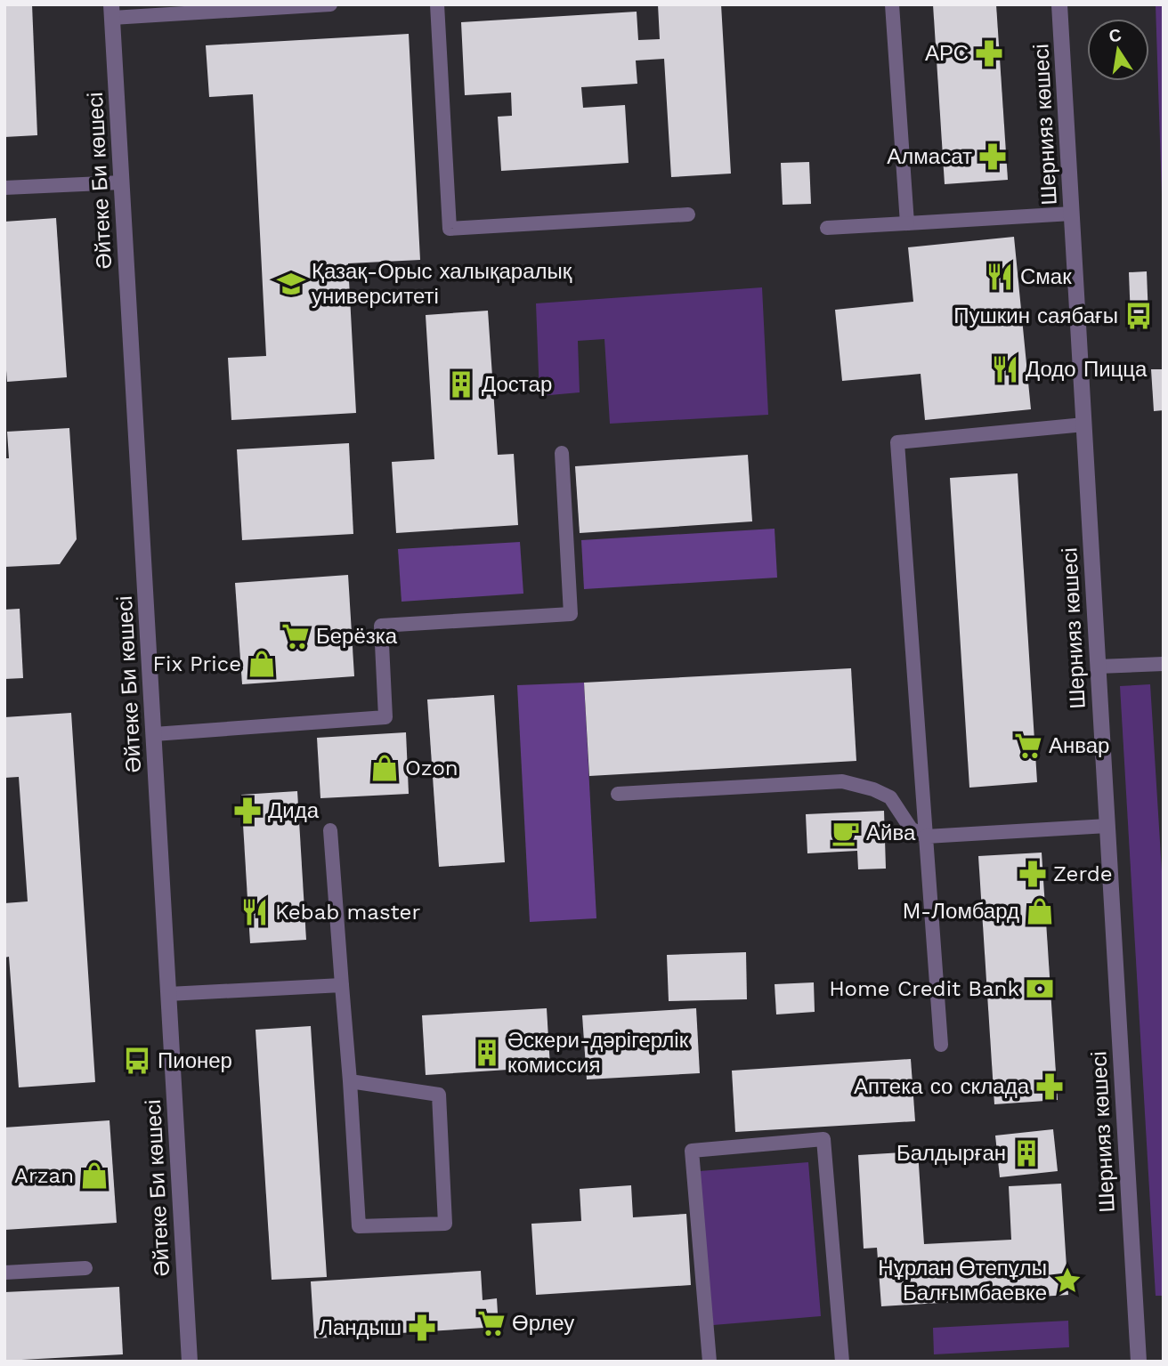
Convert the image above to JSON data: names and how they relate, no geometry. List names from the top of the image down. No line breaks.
{"streets":{"street":["Шернияз көшесі","Әйтеке Би көшесі"]},"places":{"pharmacy":["АРС","Алмасат","Дида","Zerde","Аптека со склада","Ландыш"],"restaurant":["Смак","Додо Пицца","Kebab master"],"school or university":["Қазақ-Орыс халықаралық университеті"],"bus stop":["Пушкин саябағы","Пионер"],"building":["Достар","Әскери-дәрігерлік комиссия","Балдырған"],"supermarket":["Берёзка","Анвар","Өрлеу"],"shop":["Fix Price","Ozon","М-Ломбард","Arzan"],"cafe":["Айва"],"bank":["Home Credit Bank"],"place":["Нұрлан Өтепұлы Балғымбаевке"]},"north":"top"}
